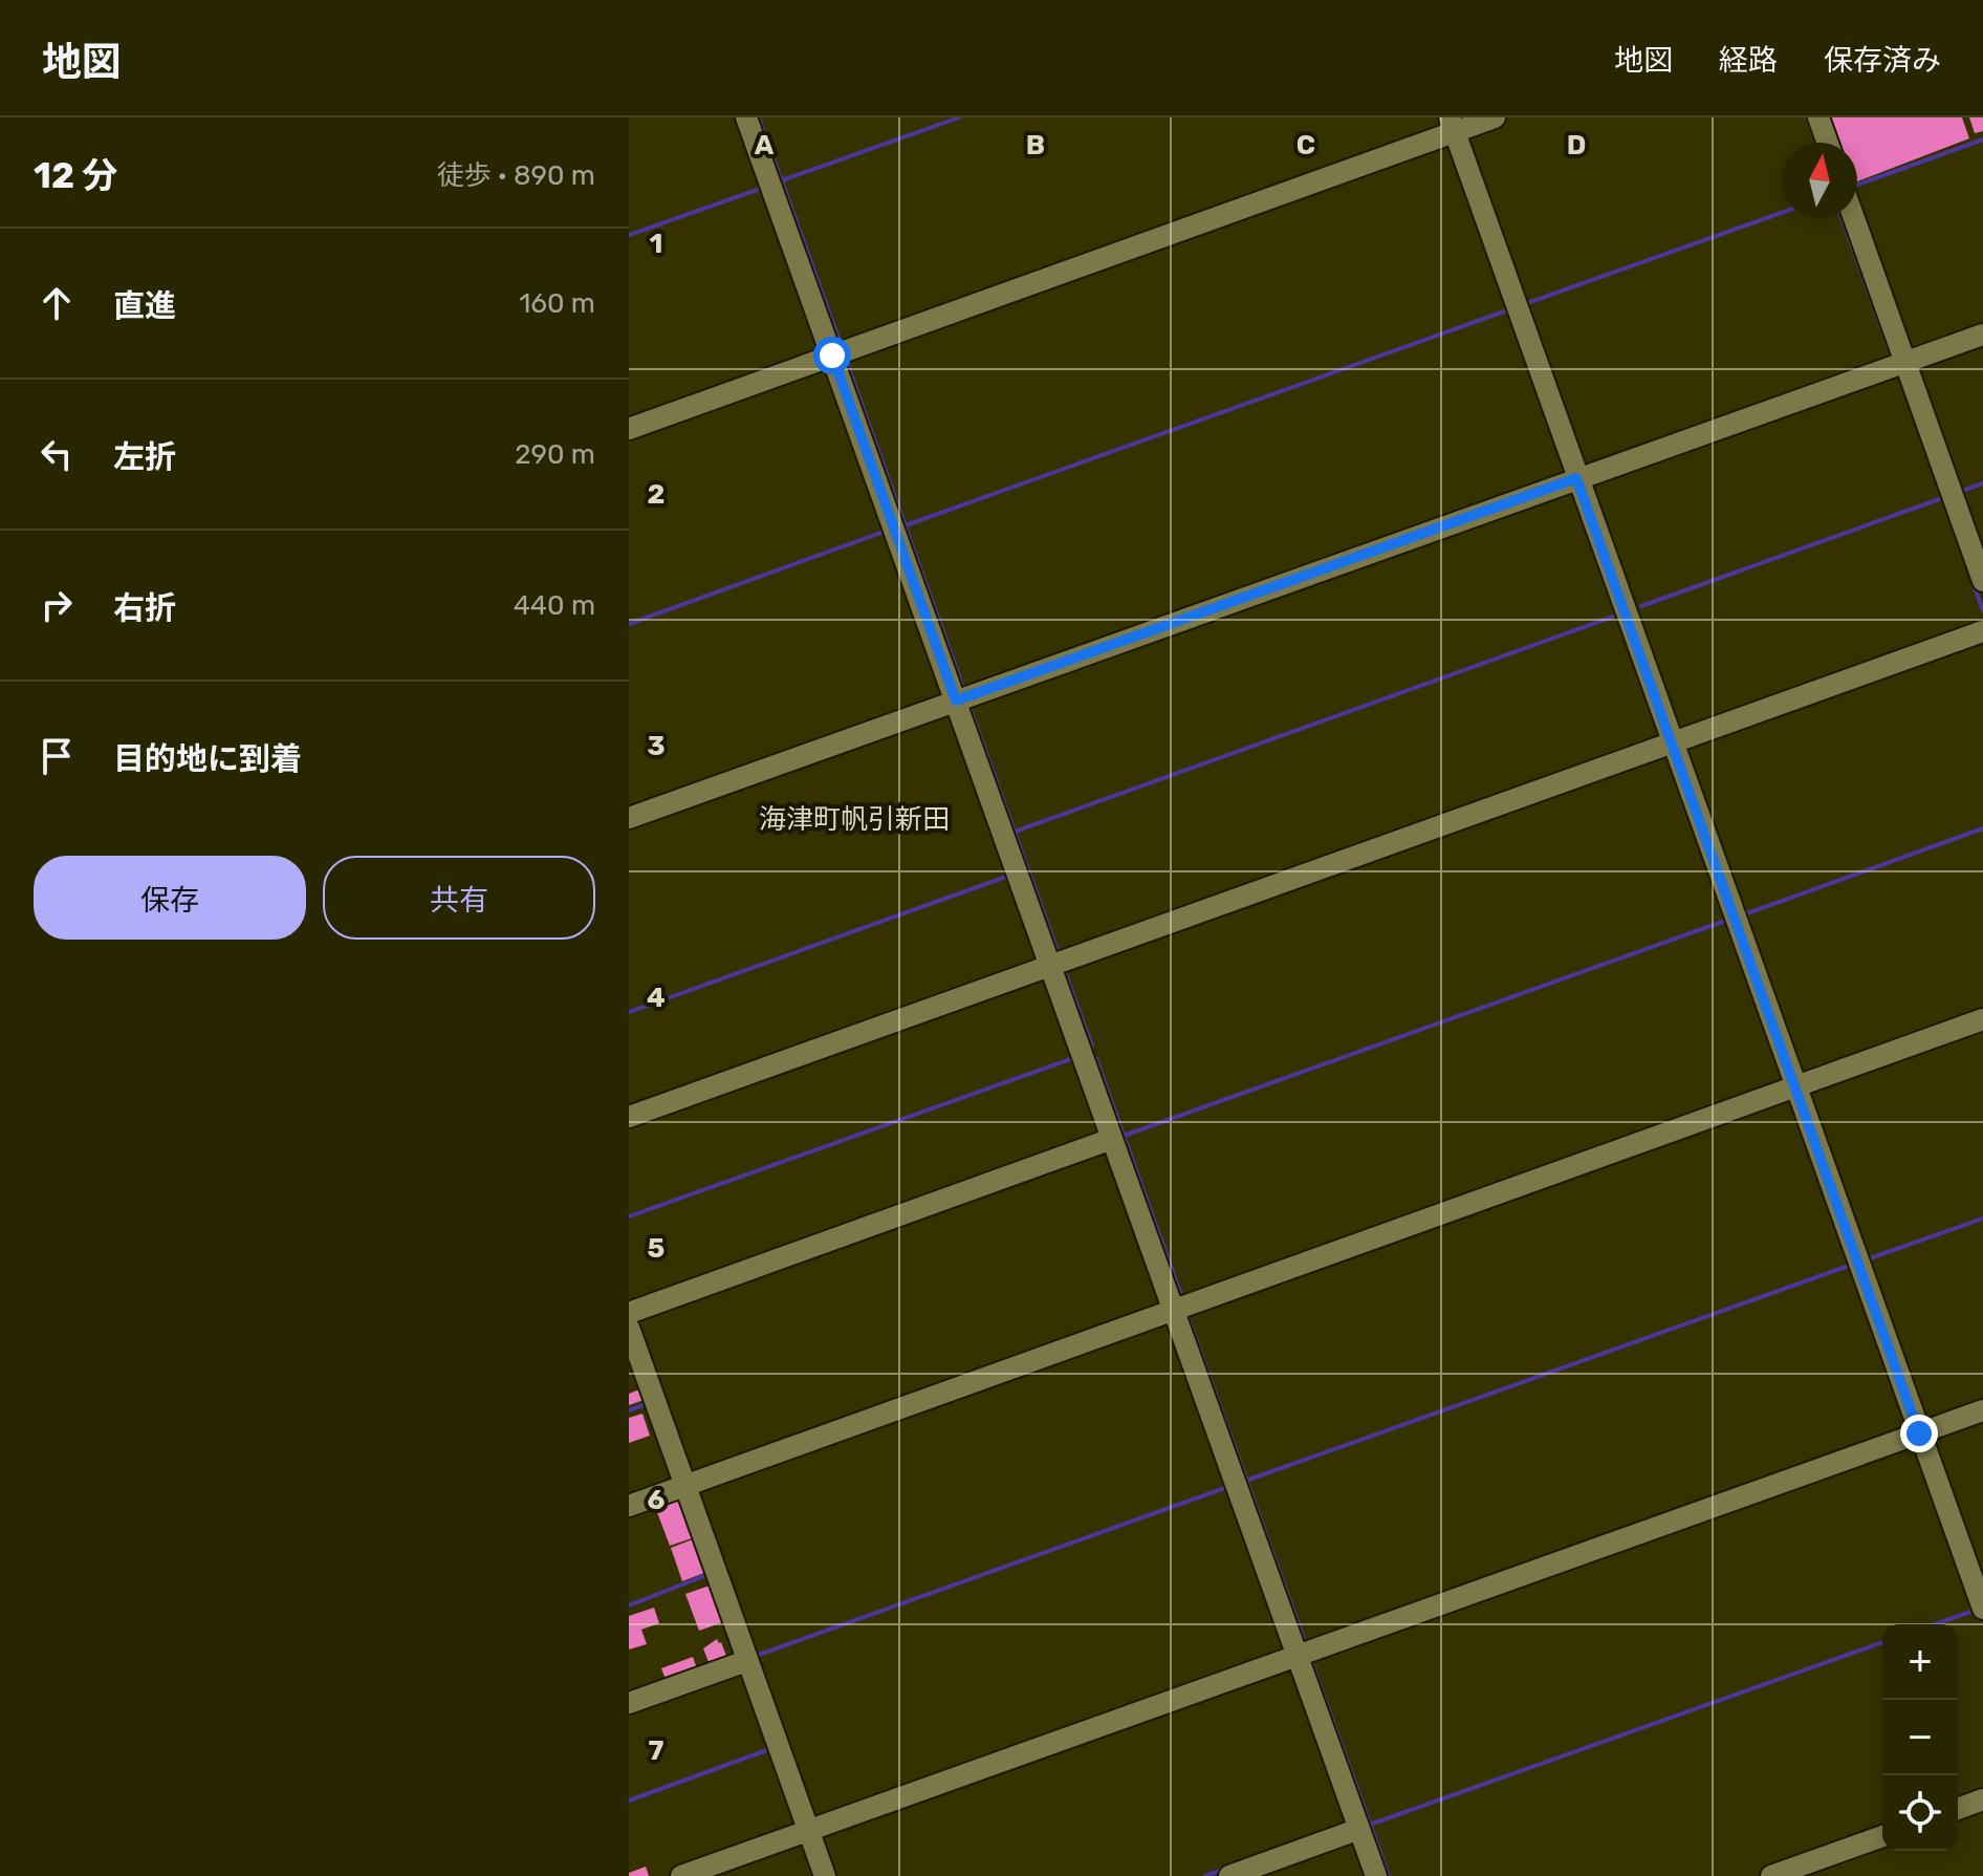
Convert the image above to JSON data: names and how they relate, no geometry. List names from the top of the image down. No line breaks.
{"districts":["海津町帆引新田"],"north":"top","page":{"header":"地図","nav":["地図","経路","保存済み"],"heading":["12 分","徒歩 · 890 m"],"list":[["直進","160 m"],["左折","290 m"],["右折","440 m"],"目的地に到着"],"buttons":["保存","共有"],"map_buttons":["+","−"]},"grid":{"columns":["A","B","C","D"],"rows":["1","2","3","4","5","6","7"]}}
